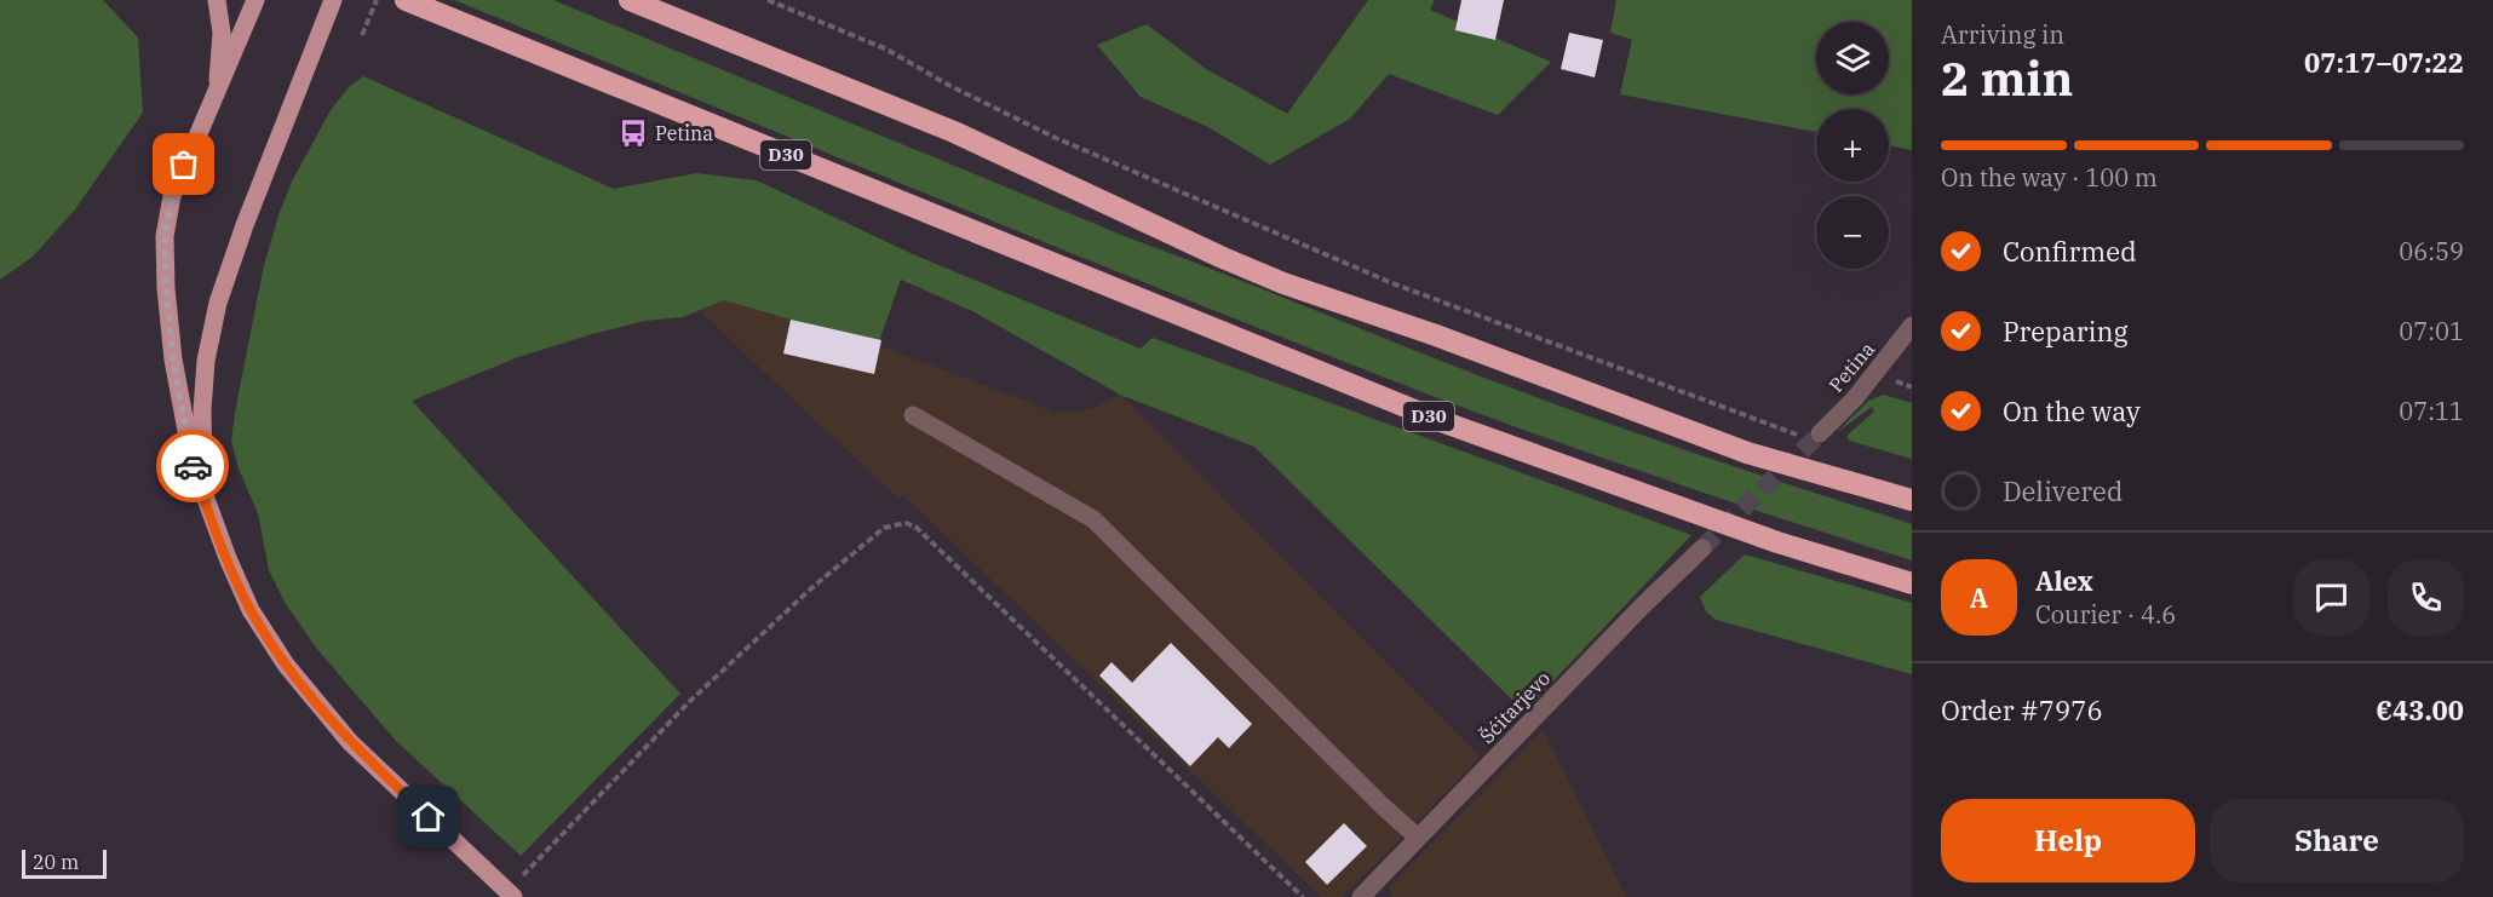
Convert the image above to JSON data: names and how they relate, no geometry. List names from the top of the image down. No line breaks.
{"streets":{"highway":["D30"],"street":["Petina","Šćitarjevo"]},"places":{"bus stop":["Petina"]},"scale_bar":"20 m","page":{"heading":["2 min","Arriving in","07:17–07:22"],"panel":["Alex","Courier · 4.6","Order #7976","€43.00"],"map_buttons":["+","−"],"bar":"On the way · 100 m","list":[["Confirmed","06:59"],["Preparing","07:01"],["On the way","07:11"],"Delivered"],"round":"A","buttons":["Help","Share"],"scale":"20 m"}}
